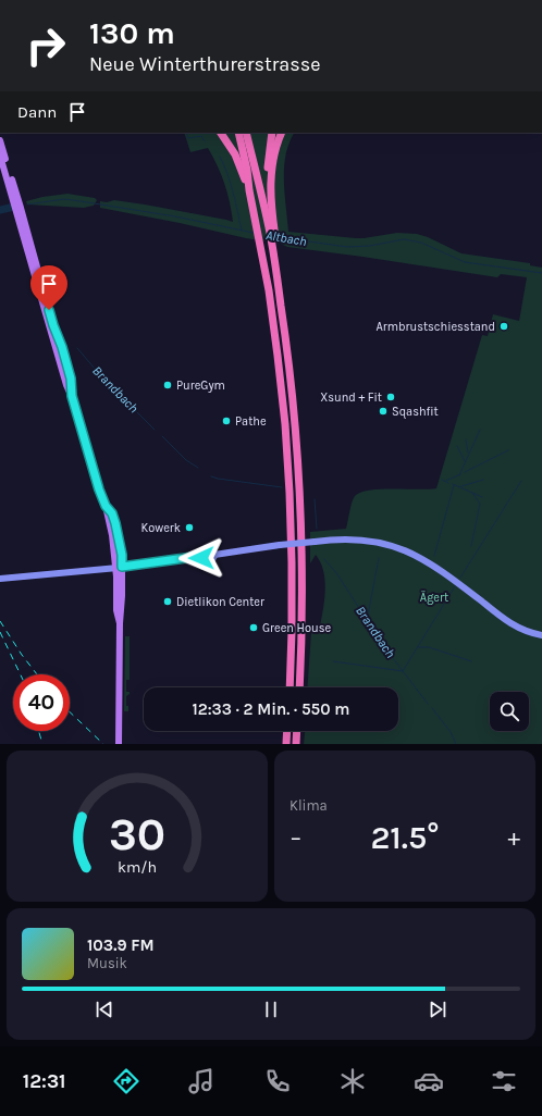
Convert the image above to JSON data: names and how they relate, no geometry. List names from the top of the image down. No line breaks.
{"water":["Altbach","Brandbach"],"parks":["Ägert"],"places":["Armbrustschiesstand","PureGym","Xsund + Fit","Sqashfit","Pathe","Kowerk","Dietlikon Center","Green House"],"page":{"turn":["130 m","Neue Winterthurerstrasse"],"then":"Dann","limit":"40","trip":"12:33 · 2 Min. · 550 m","tile":"Klima","heat":["−","21.5°","+"],"song":["103.9 FM","Musik"],"tabs":"12:31","gauge":["30","km/h"]}}
